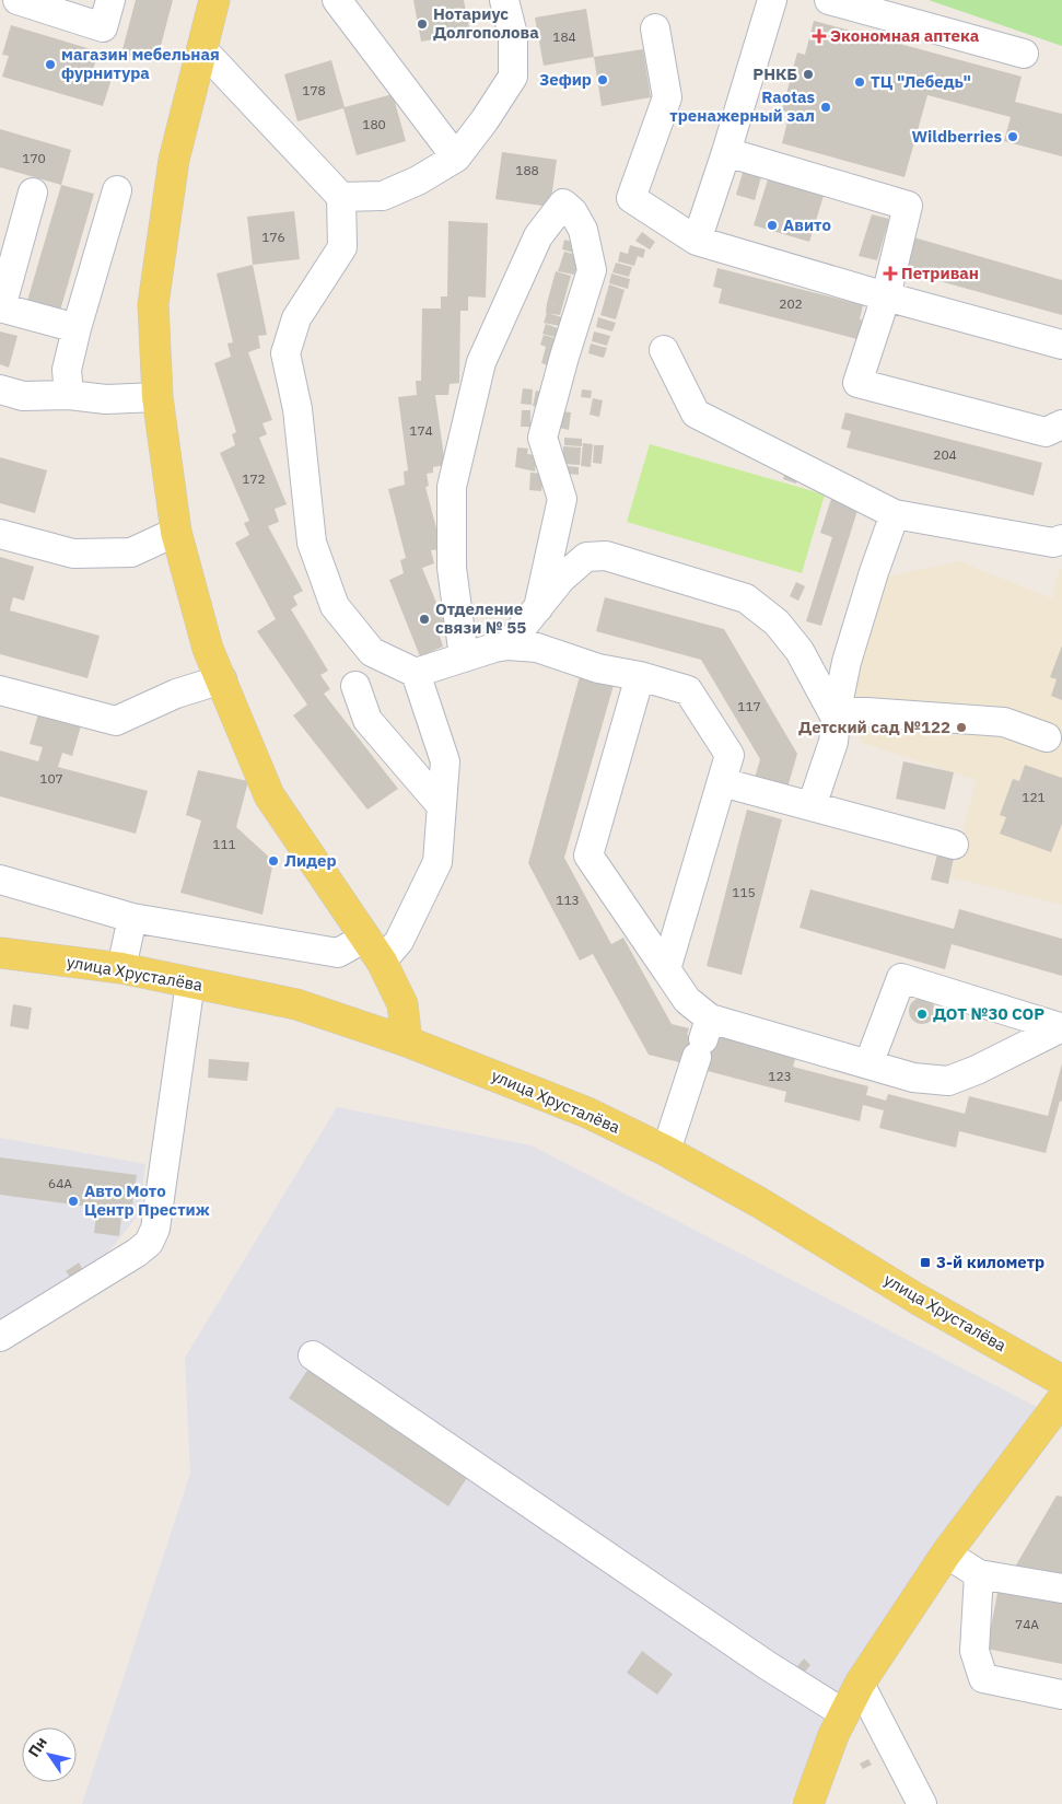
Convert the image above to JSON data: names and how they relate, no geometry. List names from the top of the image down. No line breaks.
{"streets":{"main road":["улица Хрусталёва"]},"places":{"other":["Нотариус Долгополова","магазин мебельная фурнитура","РНКБ","Зефир","ТЦ \"Лебедь\"","Raotas тренажерный зал","Wildberries","Авито","Отделение связи № 55","Детский сад №122","Лидер","ДОТ №30 СОР","Авто Мото Центр Престиж"],"health":["Экономная аптека","Петриван"],"transit":["3-й километр"]},"house_numbers":["184","178","180","170","188","176","202","174","204","172","117","107","121","111","115","113","123","64А","74А"],"north":"top left"}
